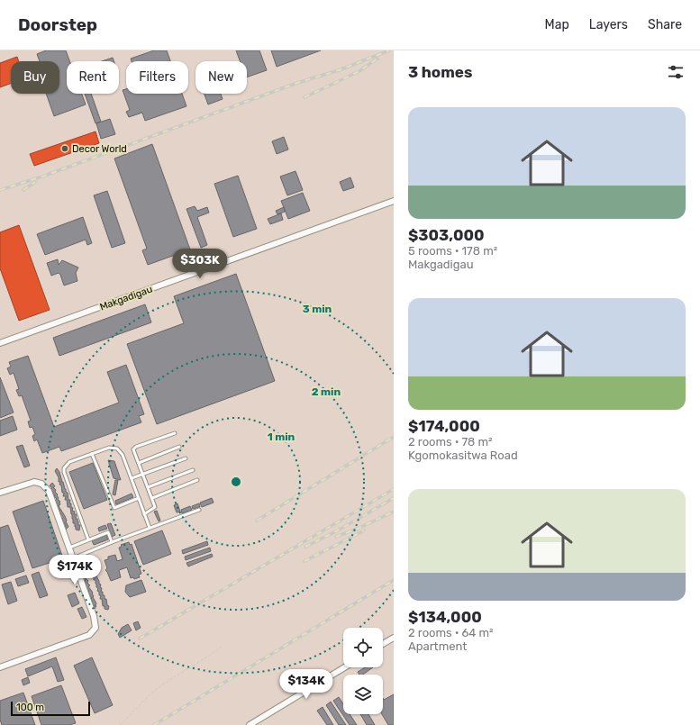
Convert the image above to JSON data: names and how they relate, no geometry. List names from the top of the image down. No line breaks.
{"streets":{"street":["Makgadigau"]},"places":["Decor World"],"scale_bar":"100 m","page":{"header":"Doorstep","nav":["Map","Layers","Share"],"heading":"3 homes","chip":["Buy","Rent","Filters","New"],"list":[{"name":"$303,000","note":"5 rooms · 178 m² · Makgadigau"},{"name":"$174,000","note":"2 rooms · 78 m² · Kgomokasitwa Road"},{"name":"$134,000","note":"2 rooms · 64 m² · Apartment"}],"price":["$303K","$174K","$134K"],"scale":"100 m"},"rings":["3 min","2 min","1 min"]}
